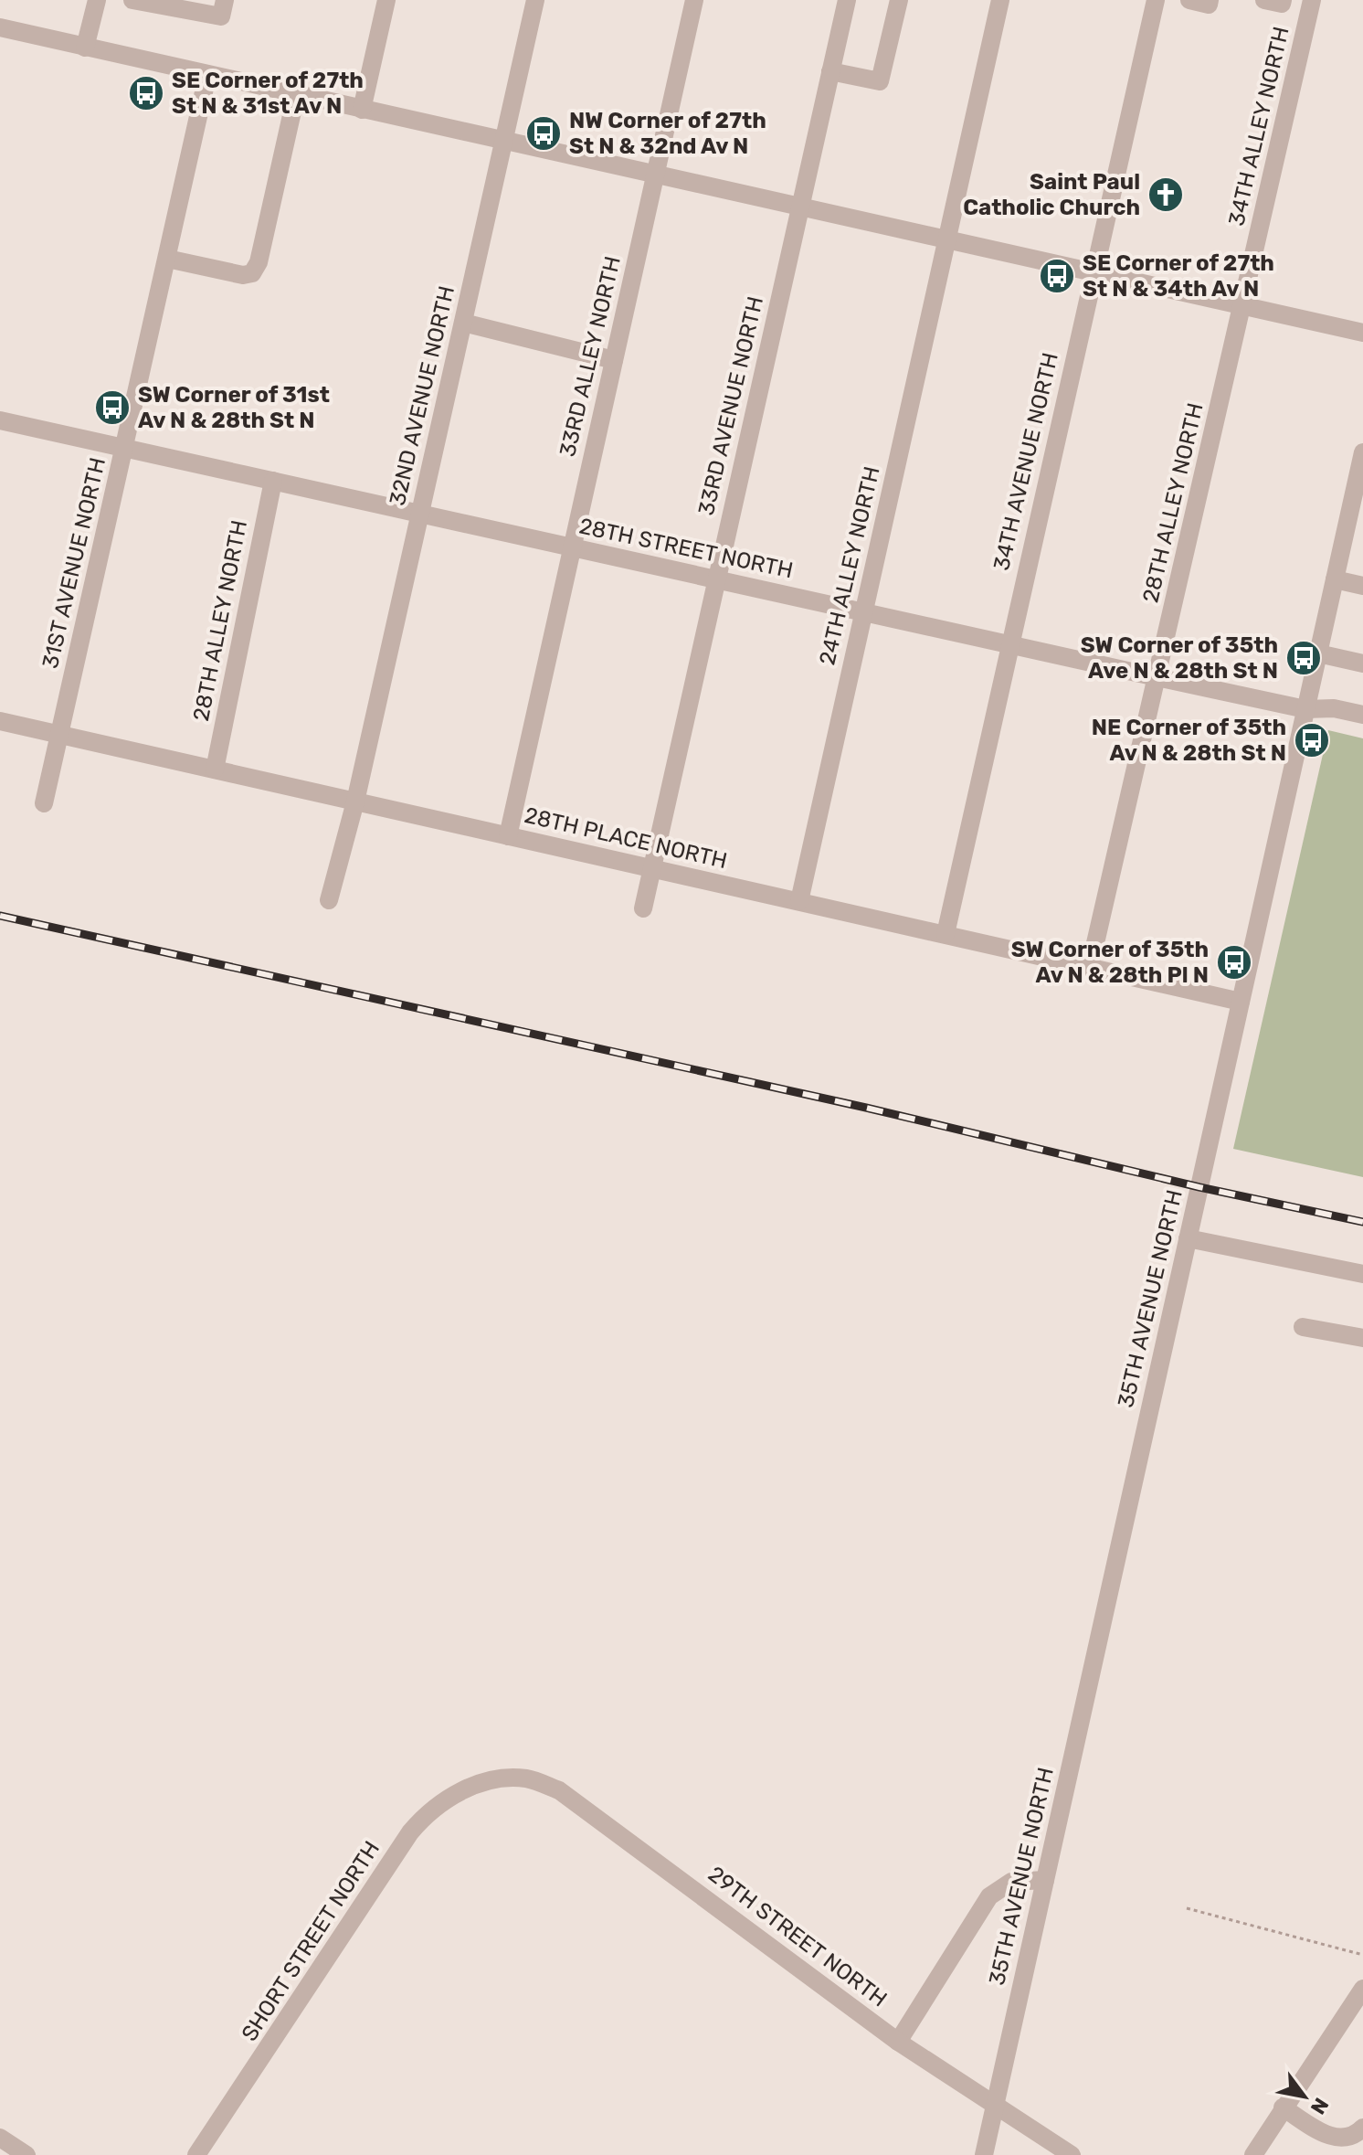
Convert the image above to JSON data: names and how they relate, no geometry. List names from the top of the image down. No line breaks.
{"streets":{"street":["34TH ALLEY NORTH","33RD ALLEY NORTH","32ND AVENUE NORTH","33RD AVENUE NORTH","34TH AVENUE NORTH","28TH ALLEY NORTH","28TH STREET NORTH","31ST AVENUE NORTH","24TH ALLEY NORTH","28TH PLACE NORTH","35TH AVENUE NORTH","29TH STREET NORTH","SHORT STREET NORTH"]},"crossings":[["34TH ALLEY NORTH","28TH ALLEY NORTH"],["33RD ALLEY NORTH","28TH STREET NORTH"],["32ND AVENUE NORTH","28TH STREET NORTH"],["32ND AVENUE NORTH","28TH PLACE NORTH"],["33RD AVENUE NORTH","28TH STREET NORTH"],["33RD AVENUE NORTH","28TH PLACE NORTH"],["34TH AVENUE NORTH","28TH STREET NORTH"],["34TH AVENUE NORTH","28TH PLACE NORTH"],["28TH ALLEY NORTH","28TH STREET NORTH"],["28TH ALLEY NORTH","28TH PLACE NORTH"],["28TH STREET NORTH","31ST AVENUE NORTH"],["28TH STREET NORTH","24TH ALLEY NORTH"],["28TH STREET NORTH","35TH AVENUE NORTH"],["31ST AVENUE NORTH","28TH PLACE NORTH"],["24TH ALLEY NORTH","28TH PLACE NORTH"],["28TH PLACE NORTH","35TH AVENUE NORTH"],["35TH AVENUE NORTH","29TH STREET NORTH"],["29TH STREET NORTH","SHORT STREET NORTH"]],"places":{"bus stop":["SE Corner of 27th St N & 31st Av N","NW Corner of 27th St N & 32nd Av N","SE Corner of 27th St N & 34th Av N","SW Corner of 31st Av N & 28th St N","SW Corner of 35th Ave N & 28th St N","NE Corner of 35th Av N & 28th St N","SW Corner of 35th Av N & 28th Pl N"],"church":["Saint Paul Catholic Church"]},"north":"bottom right"}
